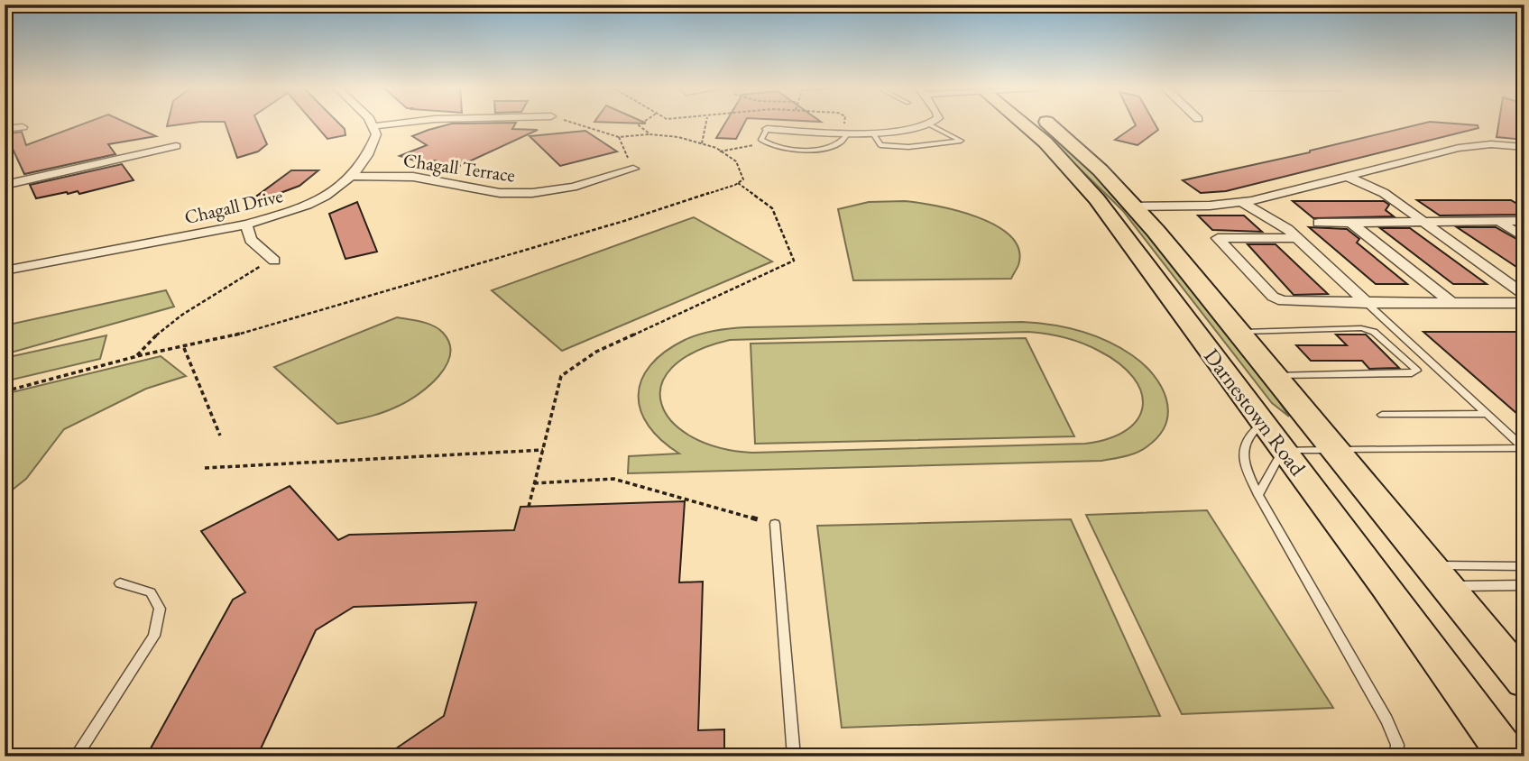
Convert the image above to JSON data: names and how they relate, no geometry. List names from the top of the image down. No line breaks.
{"streets":{"main road":["Darnestown Road"],"street":["Chagall Terrace","Chagall Drive"]},"crossings":[["Chagall Terrace","Chagall Drive"]]}
